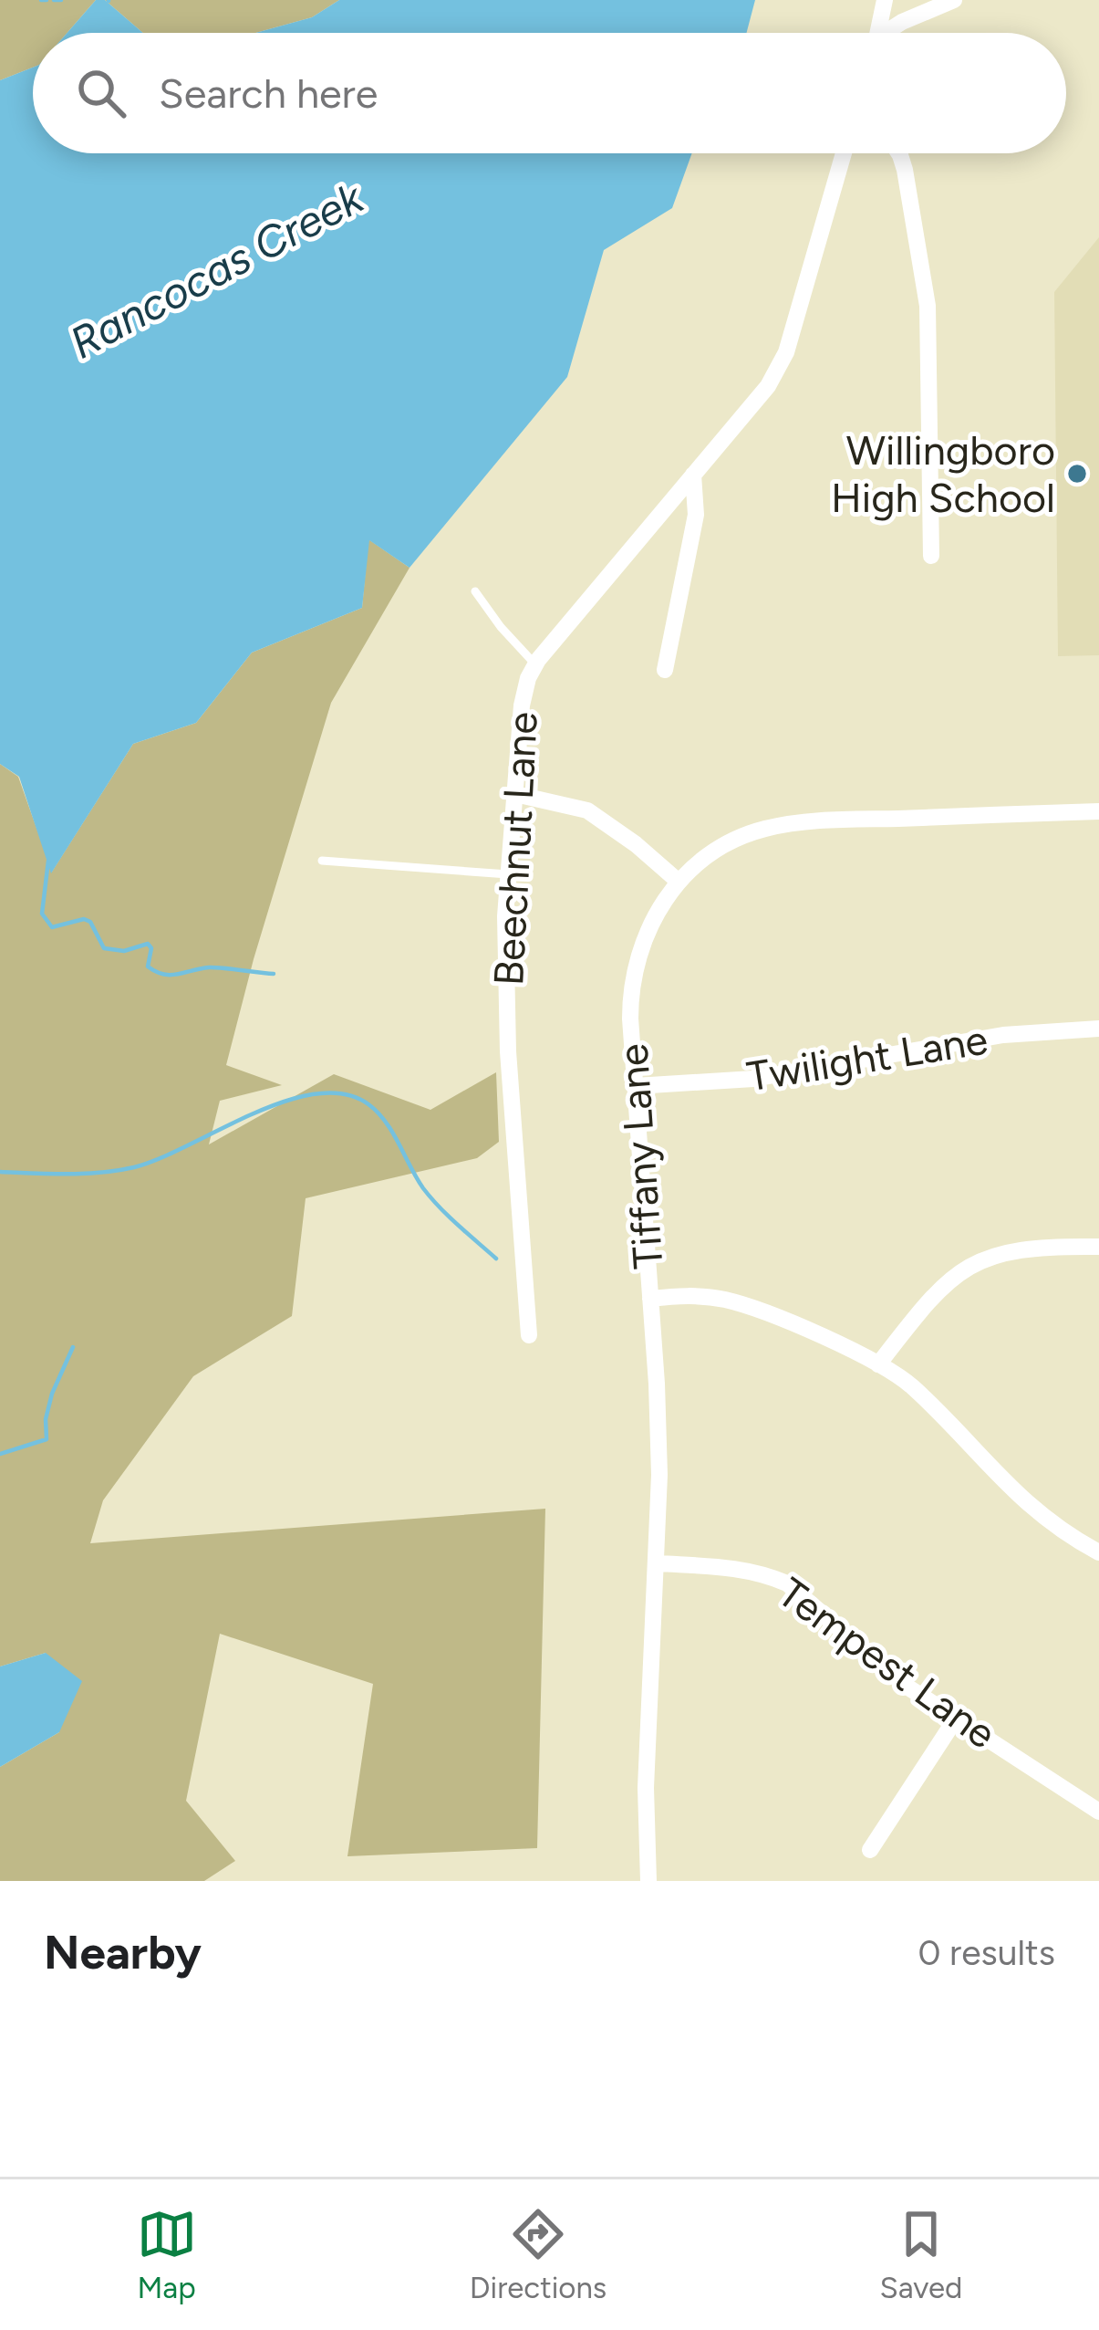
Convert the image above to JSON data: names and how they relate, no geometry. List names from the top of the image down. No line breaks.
{"streets":{"street":["Beechnut Lane","Twilight Lane","Tiffany Lane","Tempest Lane"]},"crossings":[["Twilight Lane","Tiffany Lane"],["Tiffany Lane","Tempest Lane"]],"water":["Rancocas Creek"],"places":["Willingboro High School"],"page":{"search":"Search here","heading":["Nearby","0 results"],"nav":["Map","Directions","Saved"]}}
